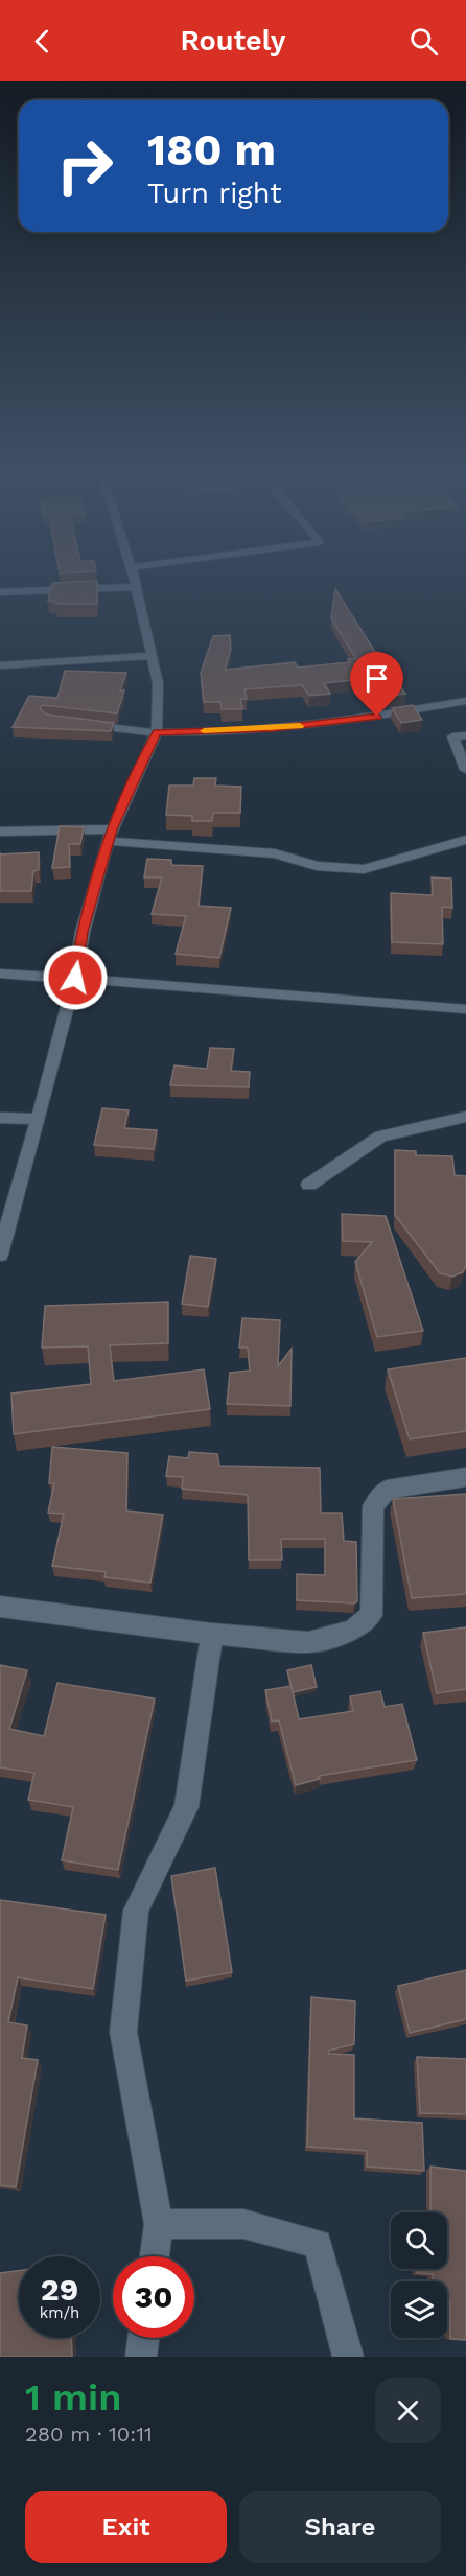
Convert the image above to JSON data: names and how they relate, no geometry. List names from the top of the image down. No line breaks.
{"page":{"header":"Routely","turn":["180 m","Turn right"],"speed":"29 km/h","limit":"30","heading":["1 min","280 m · 10:11"],"buttons":["Exit","Share"]}}
